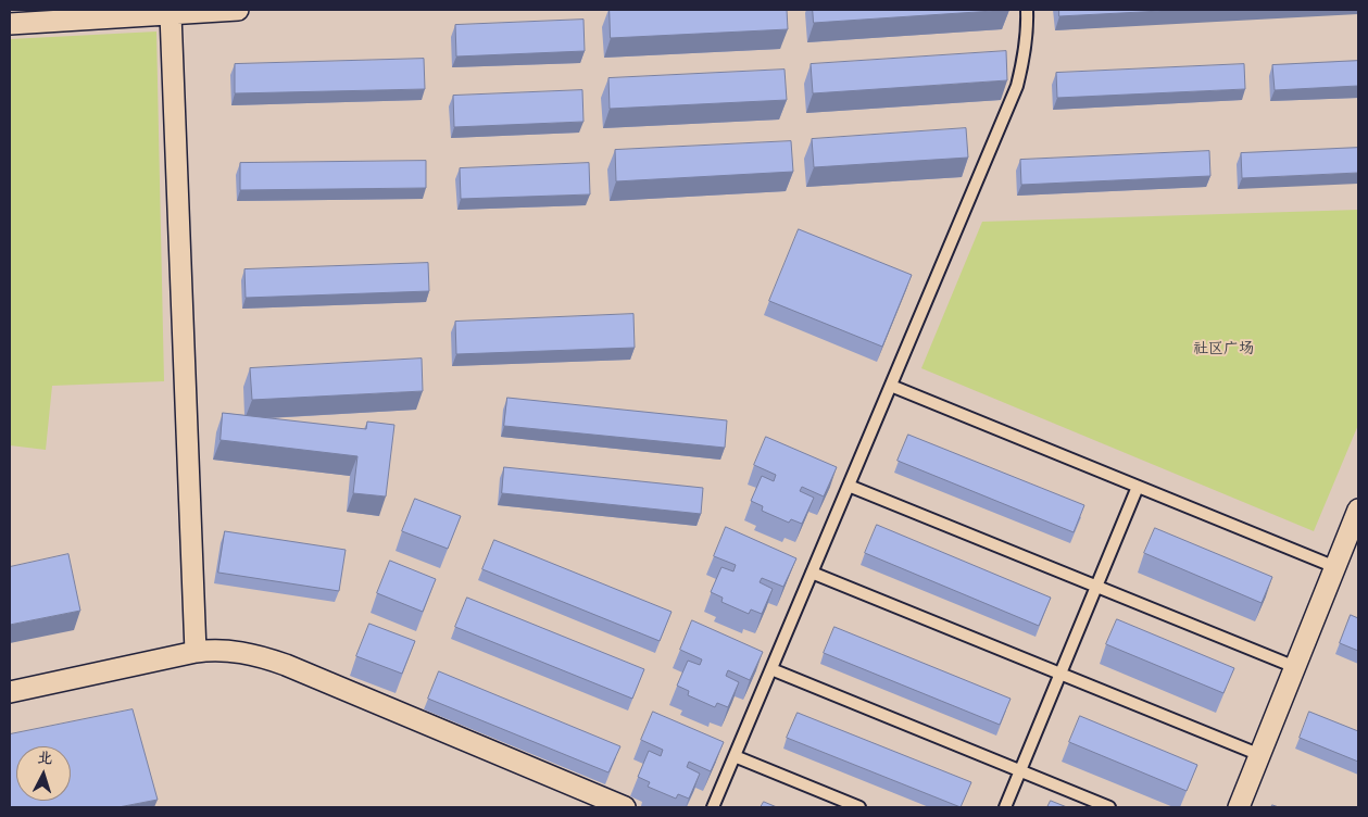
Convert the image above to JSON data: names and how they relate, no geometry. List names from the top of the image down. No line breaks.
{"parks":["社区广场"],"north":"top"}
